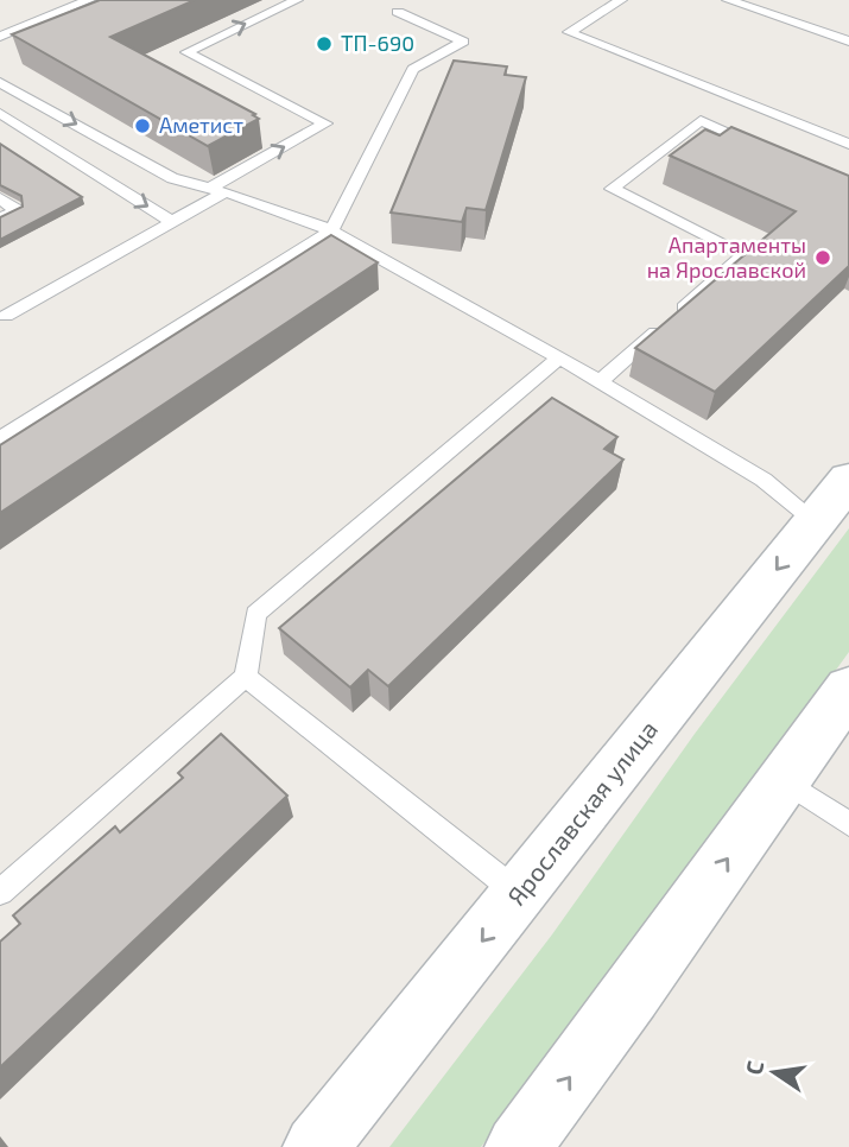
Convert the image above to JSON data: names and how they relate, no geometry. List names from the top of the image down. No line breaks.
{"streets":{"main road":["Ярославская улица"]},"places":["ТП-690","Аметист","Апартаменты на Ярославской"],"north":"left"}
